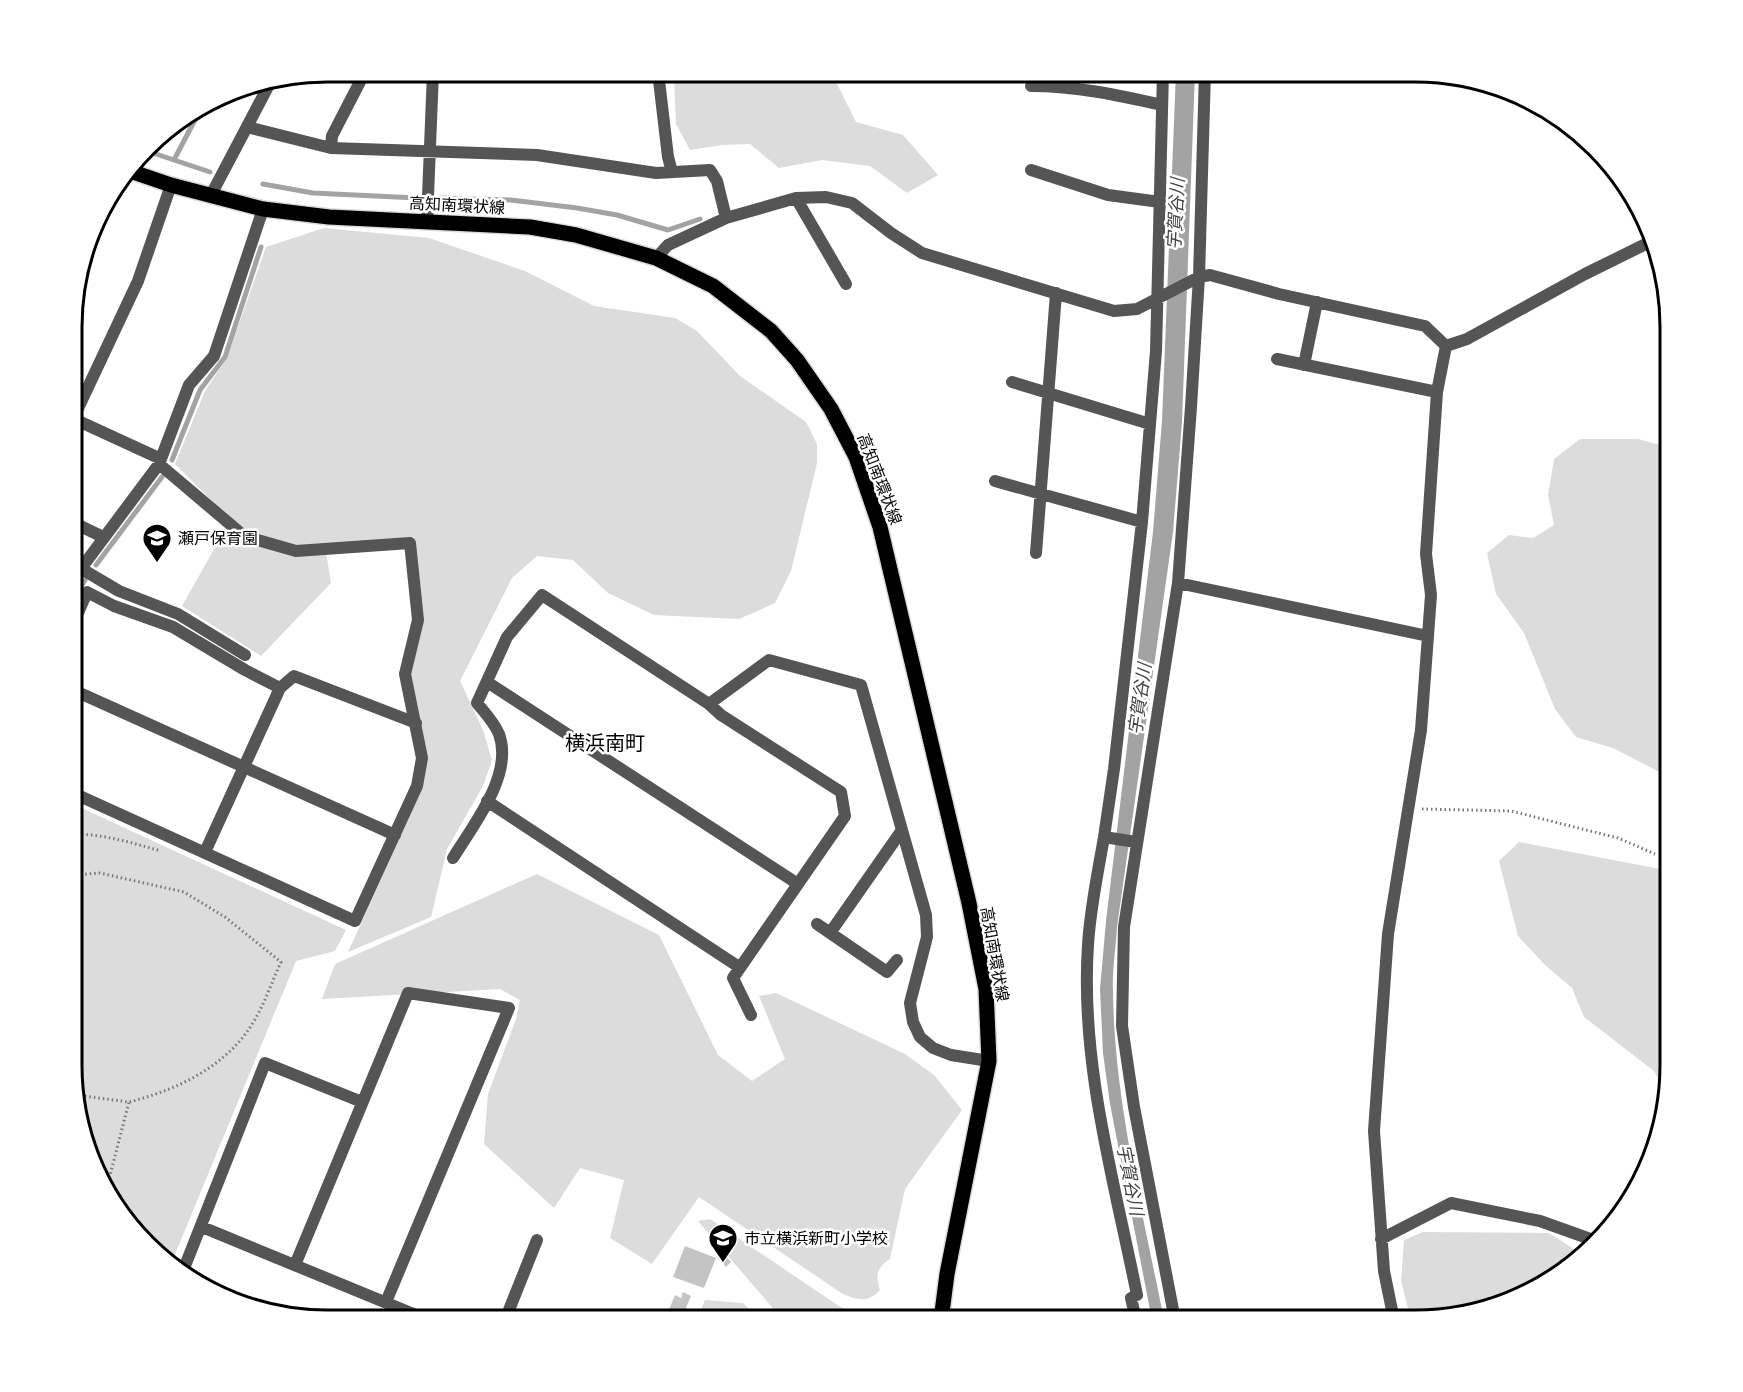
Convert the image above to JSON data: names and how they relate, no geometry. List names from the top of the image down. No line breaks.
{"streets":{"main road":["高知南環状線"]},"districts":["横浜南町"],"water":["宇賀谷川"],"places":{"school or university":["瀬戸保育園","市立横浜新町小学校"]}}
